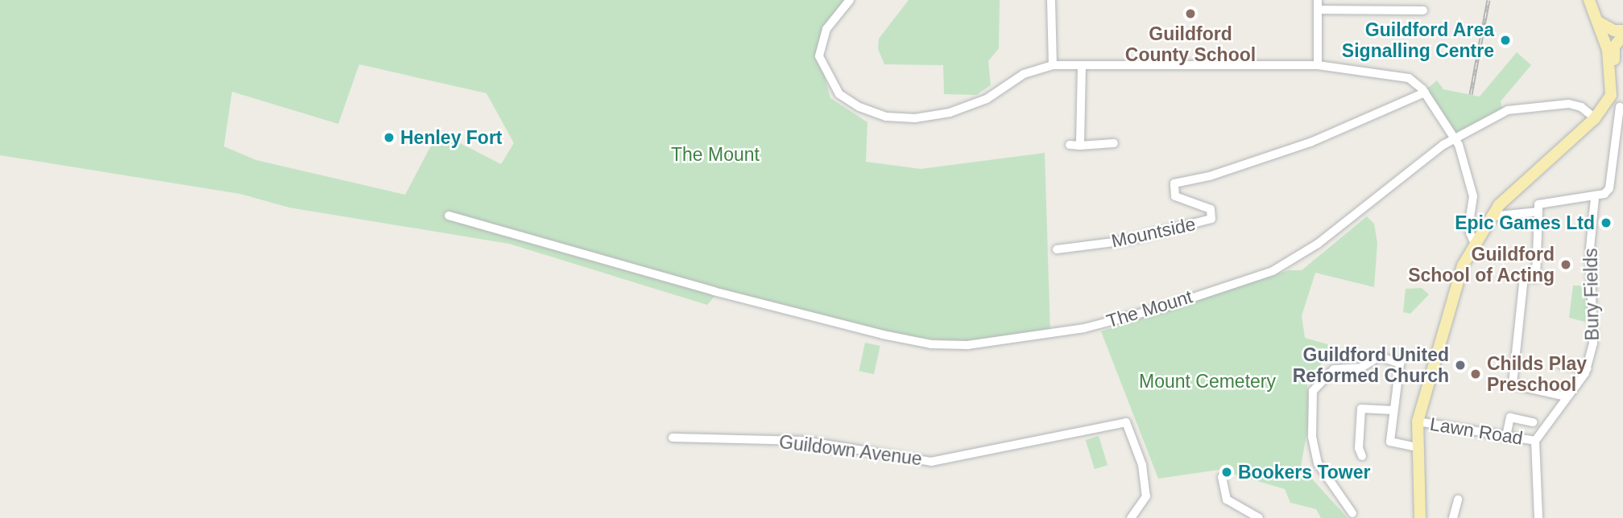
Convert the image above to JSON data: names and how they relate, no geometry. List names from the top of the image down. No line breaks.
{"streets":{"street":["Mountside","Bury Fields","The Mount","Lawn Road","Guildown Avenue"]},"crossings":[["Bury Fields","Lawn Road"]],"parks":["The Mount","Mount Cemetery"],"places":["Guildford County School","Guildford Area Signalling Centre","Henley Fort","Epic Games Ltd","Guildford School of Acting","Guildford United Reformed Church","Childs Play Preschool","Bookers Tower"]}
